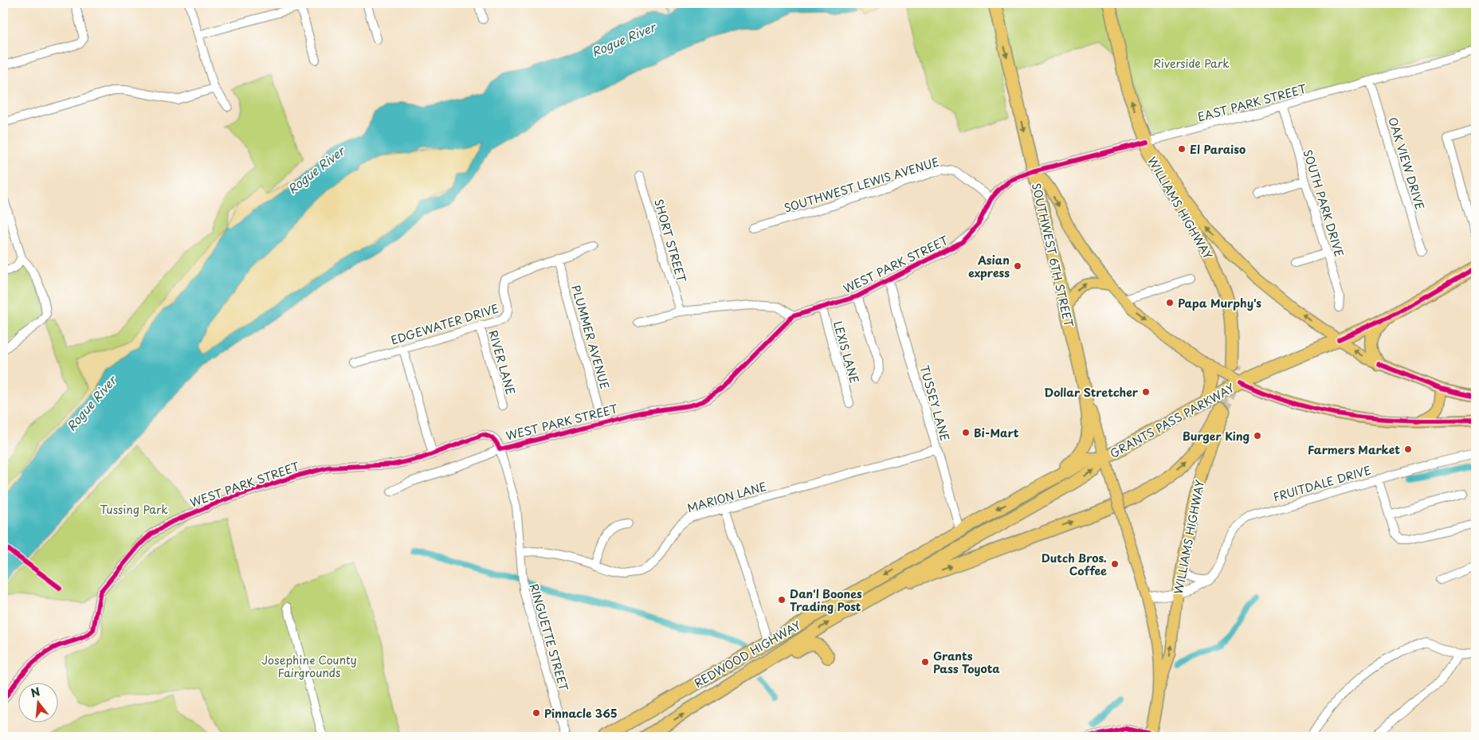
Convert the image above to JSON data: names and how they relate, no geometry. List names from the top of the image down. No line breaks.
{"streets":{"highway":["WILLIAMS HIGHWAY","SOUTHWEST 6TH STREET","GRANTS PASS PARKWAY","REDWOOD HIGHWAY"],"street":["EAST PARK STREET","OAK VIEW DRIVE","SOUTHWEST LEWIS AVENUE","SOUTH PARK DRIVE","SHORT STREET","WEST PARK STREET","EDGEWATER DRIVE","PLUMMER AVENUE","LEXIS LANE","RIVER LANE","TUSSEY LANE","FRUITDALE DRIVE","MARION LANE","RINGUETTE STREET"]},"crossings":[["EAST PARK STREET","OAK VIEW DRIVE"],["EAST PARK STREET","SOUTH PARK DRIVE"],["EAST PARK STREET","WILLIAMS HIGHWAY"],["EAST PARK STREET","SOUTHWEST 6TH STREET"],["EAST PARK STREET","WEST PARK STREET"],["SOUTHWEST LEWIS AVENUE","WEST PARK STREET"],["WILLIAMS HIGHWAY","SOUTHWEST 6TH STREET"],["WILLIAMS HIGHWAY","GRANTS PASS PARKWAY"],["WILLIAMS HIGHWAY","FRUITDALE DRIVE"],["SOUTHWEST 6TH STREET","WEST PARK STREET"],["SOUTHWEST 6TH STREET","GRANTS PASS PARKWAY"],["WEST PARK STREET","PLUMMER AVENUE"],["WEST PARK STREET","LEXIS LANE"],["WEST PARK STREET","TUSSEY LANE"],["WEST PARK STREET","RINGUETTE STREET"],["EDGEWATER DRIVE","PLUMMER AVENUE"],["EDGEWATER DRIVE","RIVER LANE"],["TUSSEY LANE","MARION LANE"],["TUSSEY LANE","REDWOOD HIGHWAY"],["GRANTS PASS PARKWAY","REDWOOD HIGHWAY"],["MARION LANE","RINGUETTE STREET"]],"one_way":["SOUTHWEST 6TH STREET"],"water":["Rogue River"],"parks":["Riverside Park","Tussing Park","Josephine County Fairgrounds"],"places":["El Paraiso","Asian express","Papa Murphy's","Dollar Stretcher","Bi-Mart","Burger King","Farmers Market","Dutch Bros. Coffee","Dan'l Boones Trading Post","Grants Pass Toyota","Pinnacle 365"],"north":"top"}
